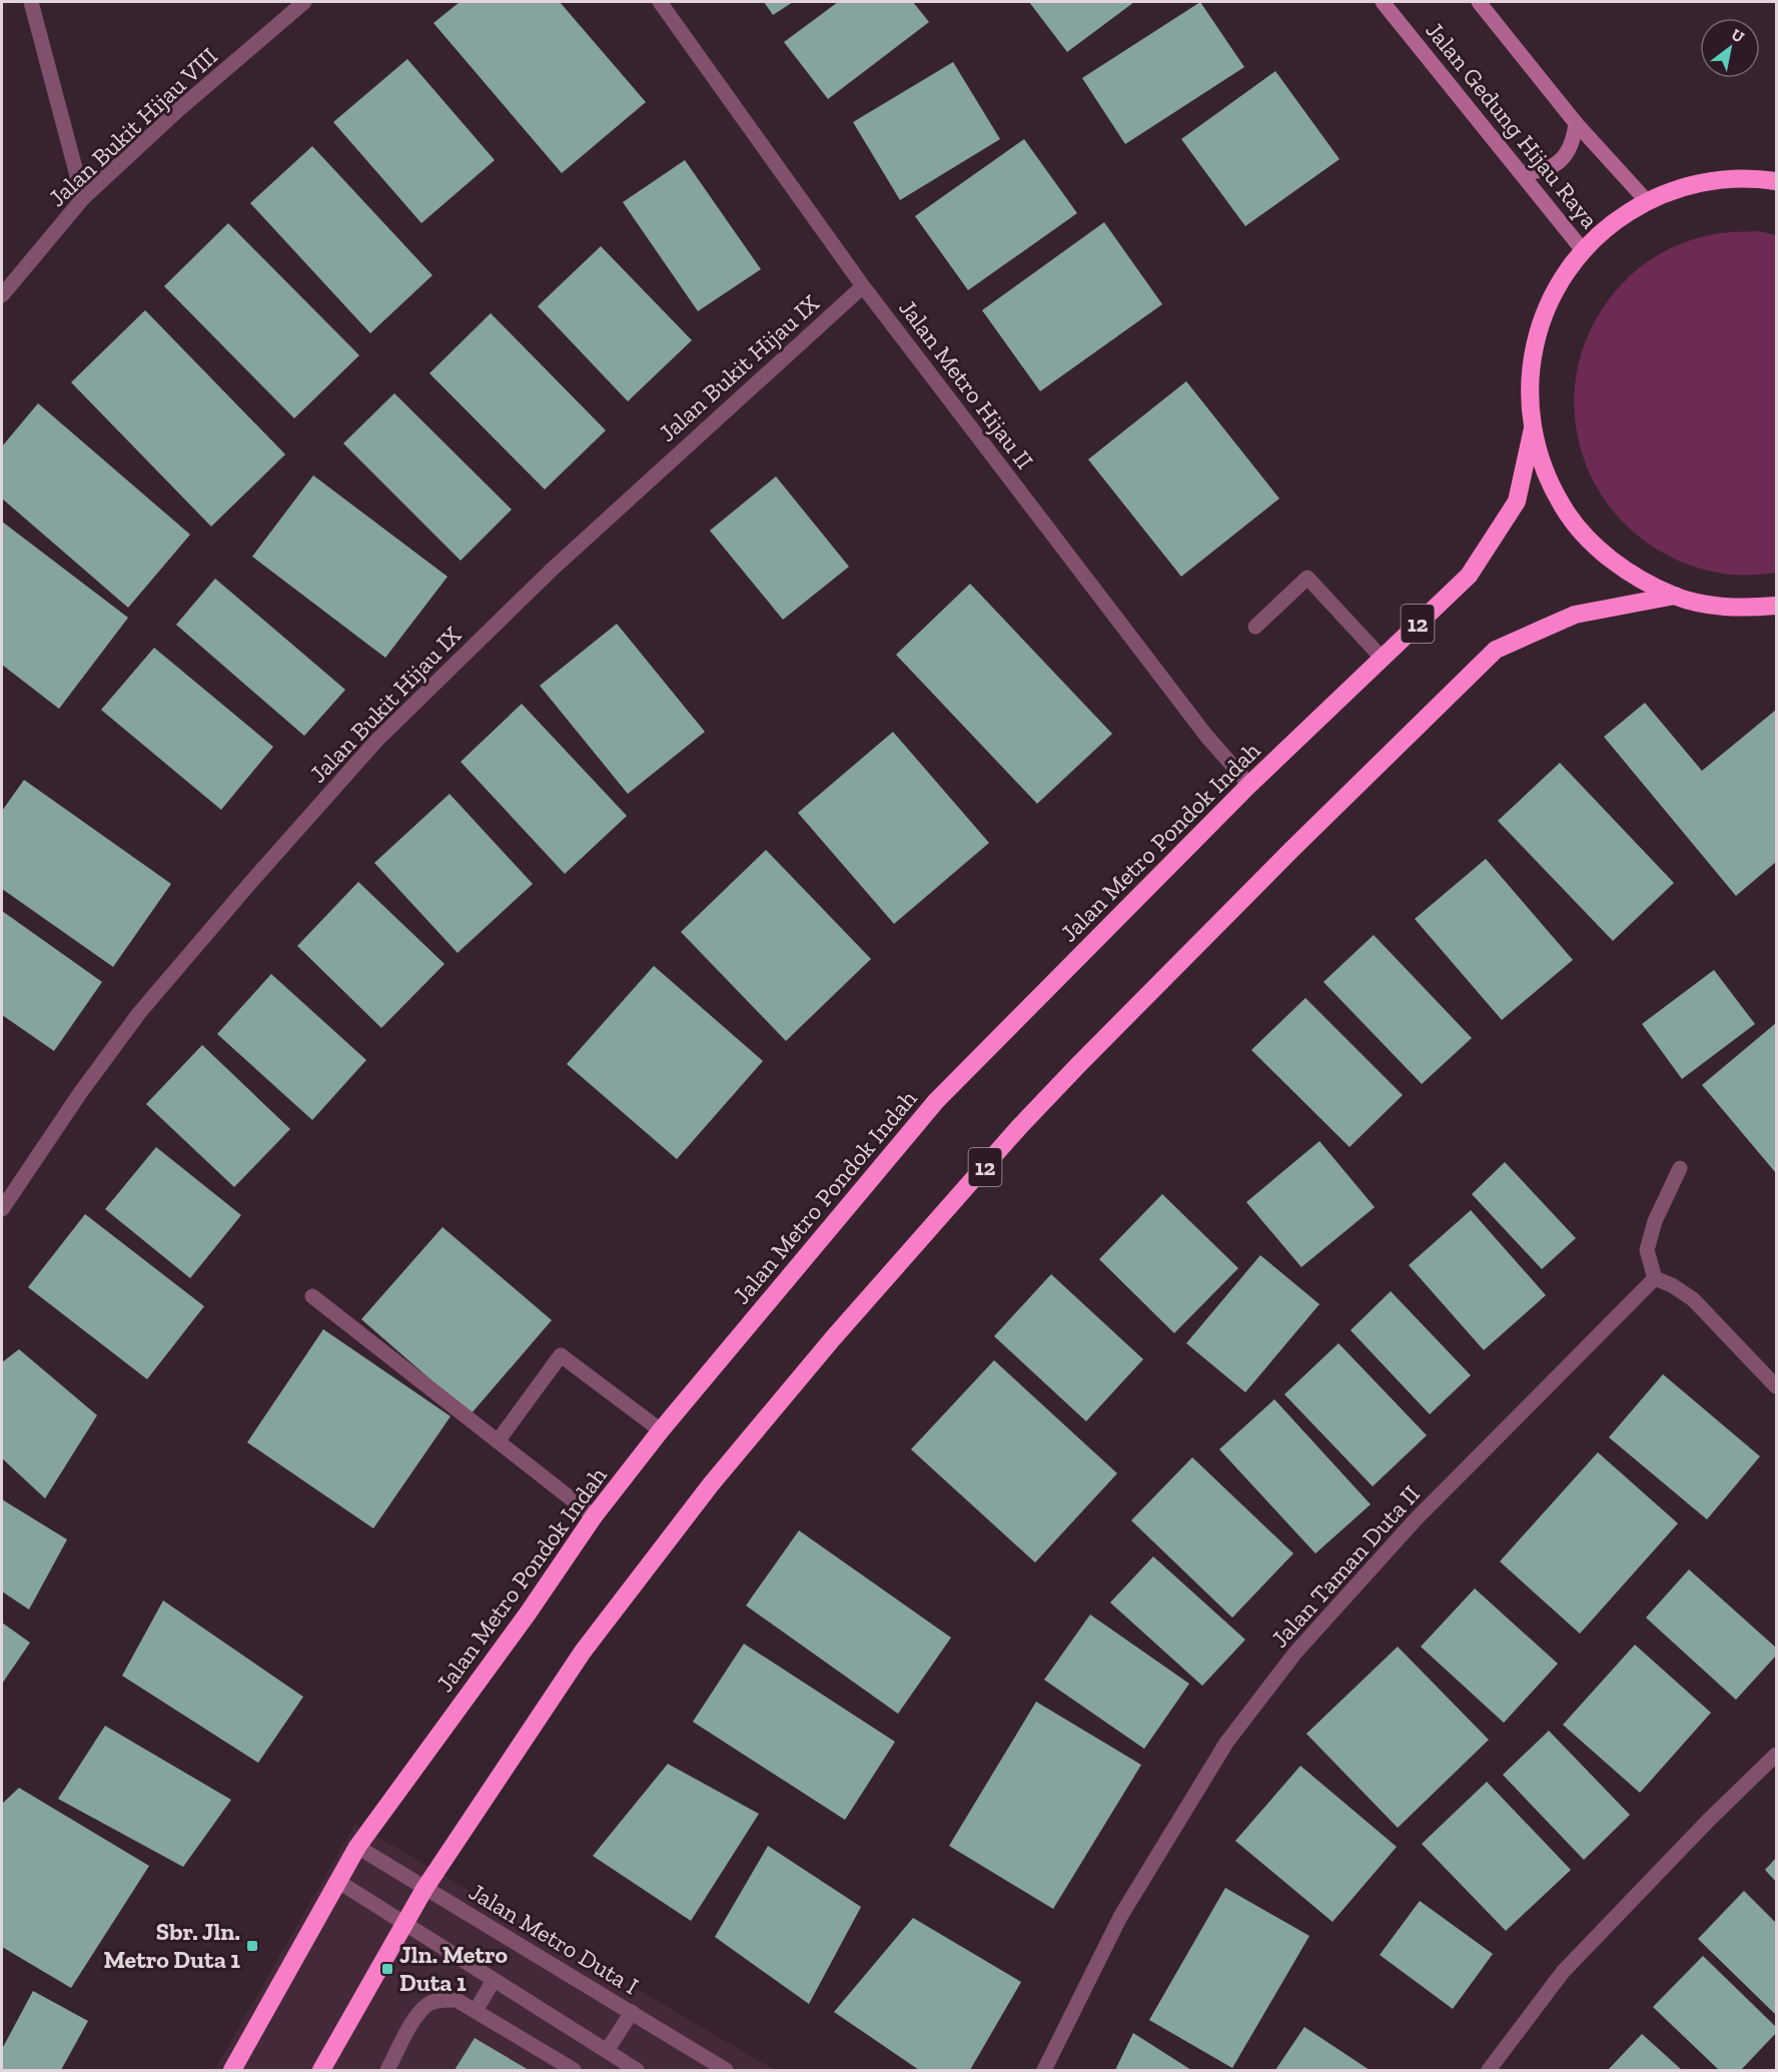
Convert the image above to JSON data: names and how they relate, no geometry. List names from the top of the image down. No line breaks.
{"streets":{"highway":["12","Jalan Metro Pondok Indah"],"main road":["Jalan Gedung Hijau Raya"],"street":["Jalan Bukit Hijau VIII","Jalan Bukit Hijau IX","Jalan Metro Hijau II","Jalan Taman Duta II","Jalan Metro Duta I"]},"crossings":[["Jalan Gedung Hijau Raya","12"],["Jalan Bukit Hijau IX","Jalan Metro Hijau II"],["Jalan Metro Hijau II","Jalan Metro Pondok Indah"],["12","Jalan Metro Pondok Indah"],["12","Jalan Metro Duta I"],["Jalan Metro Pondok Indah","Jalan Metro Duta I"]],"places":{"transit":["Sbr. Jln. Metro Duta 1","Jln. Metro Duta 1"]},"north":"top right"}
